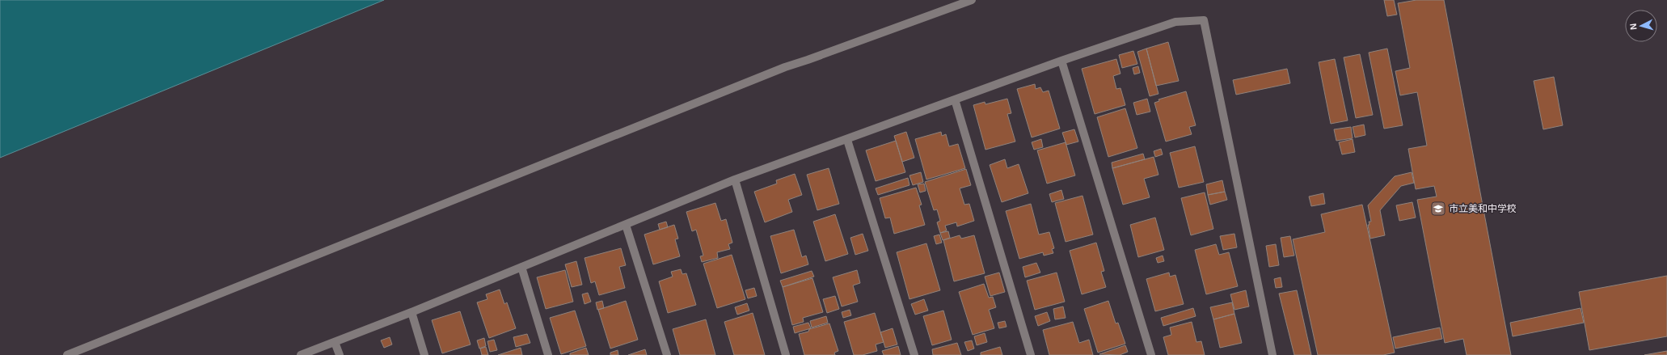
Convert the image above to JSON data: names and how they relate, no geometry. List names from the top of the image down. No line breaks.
{"places":{"school or university":["市立美和中学校"]},"north":"left"}
